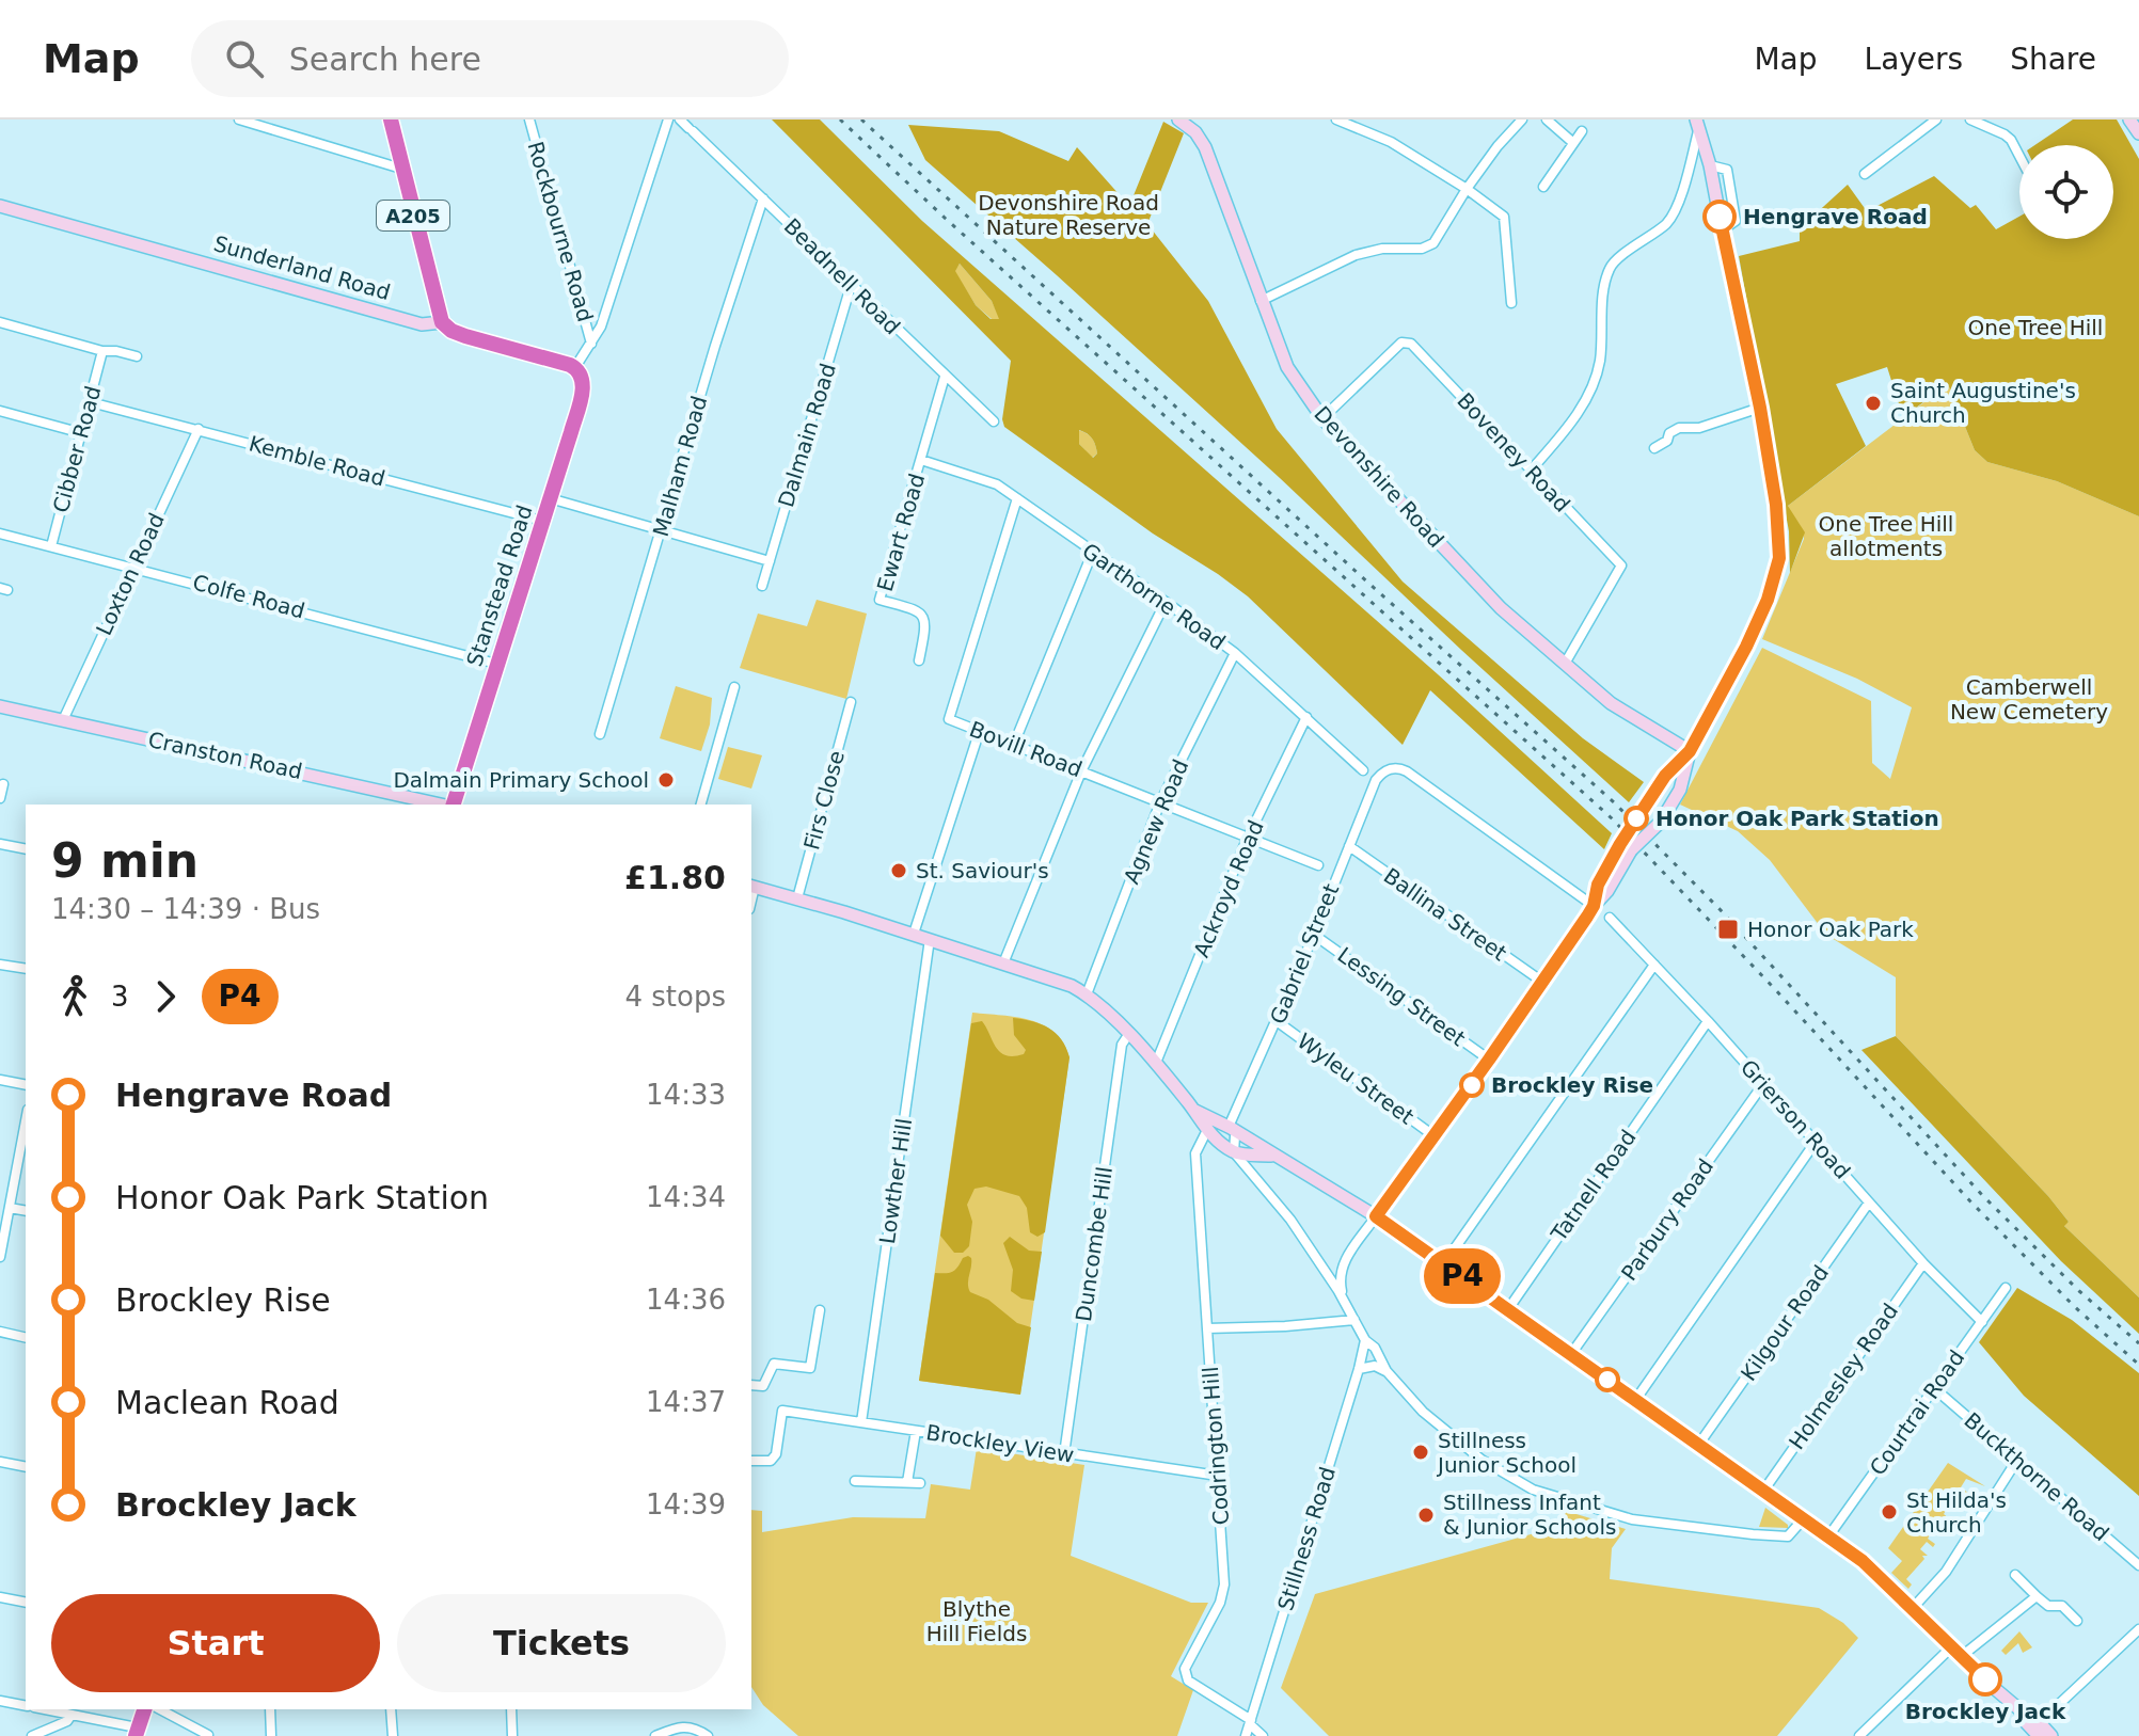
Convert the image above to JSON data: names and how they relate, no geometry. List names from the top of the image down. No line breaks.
{"streets":{"highway":["A205","Sunderland Road","Stanstead Road"],"main road":["Devonshire Road","Cranston Road"],"street":["Rockbourne Road","Beadnell Road","Dalmain Road","Cibber Road","Boveney Road","Kemble Road","Malham Road","Ewart Road","Loxton Road","Colfe Road","Garthorne Road","Bovill Road","Firs Close","Agnew Road","Ackroyd Road","Ballina Street","Gabriel Street","Lessing Street","Wyleu Street","Grierson Road","Lowther Hill","Tatnell Road","Parbury Road","Duncombe Hill","Kilgour Road","Holmesley Road","Courtrai Road","Brockley View","Codrington Hill","Buckthorne Road","Stillness Road"]},"crossings":[["A205","Sunderland Road"],["Rockbourne Road","Stanstead Road"],["Sunderland Road","Stanstead Road"],["Beadnell Road","Dalmain Road"],["Beadnell Road","Malham Road"],["Beadnell Road","Ewart Road"],["Cibber Road","Kemble Road"],["Cibber Road","Colfe Road"],["Boveney Road","Devonshire Road"],["Kemble Road","Loxton Road"],["Kemble Road","Stanstead Road"],["Ewart Road","Garthorne Road"],["Loxton Road","Colfe Road"],["Loxton Road","Cranston Road"],["Stanstead Road","Colfe Road"],["Garthorne Road","Bovill Road"],["Garthorne Road","Agnew Road"],["Garthorne Road","Ackroyd Road"],["Bovill Road","Agnew Road"],["Bovill Road","Ackroyd Road"],["Ballina Street","Gabriel Street"],["Gabriel Street","Lessing Street"],["Gabriel Street","Wyleu Street"],["Grierson Road","Tatnell Road"],["Grierson Road","Parbury Road"],["Grierson Road","Kilgour Road"],["Grierson Road","Holmesley Road"],["Grierson Road","Courtrai Road"],["Lowther Hill","Brockley View"],["Duncombe Hill","Brockley View"],["Courtrai Road","Buckthorne Road"],["Brockley View","Codrington Hill"],["Codrington Hill","Stillness Road"]],"parks":["Devonshire Road Nature Reserve","One Tree Hill","One Tree Hill allotments","Camberwell New Cemetery","Blythe Hill Fields"],"places":{"other":["Hengrave Road","Saint Augustine's Church","Dalmain Primary School","Honor Oak Park Station","St. Saviour's","Brockley Rise","Stillness Junior School","St Hilda's Church","Stillness Infant & Junior Schools","Brockley Jack"],"transit":["Honor Oak Park"]},"lines":["bus line P4"],"page":{"header":"Map","search":"Search here","nav":["Map","Layers","Share"],"on_map":"P4","heading":["9 min","14:30 – 14:39 · Bus","£1.80"],"legs":["3","P4","4 stops"],"list":[{"name":"Hengrave Road","value":"14:33"},{"name":"Honor Oak Park Station","value":"14:34"},{"name":"Brockley Rise","value":"14:36"},{"name":"Maclean Road","value":"14:37"},{"name":"Brockley Jack","value":"14:39"}],"buttons":["Start","Tickets"]}}
